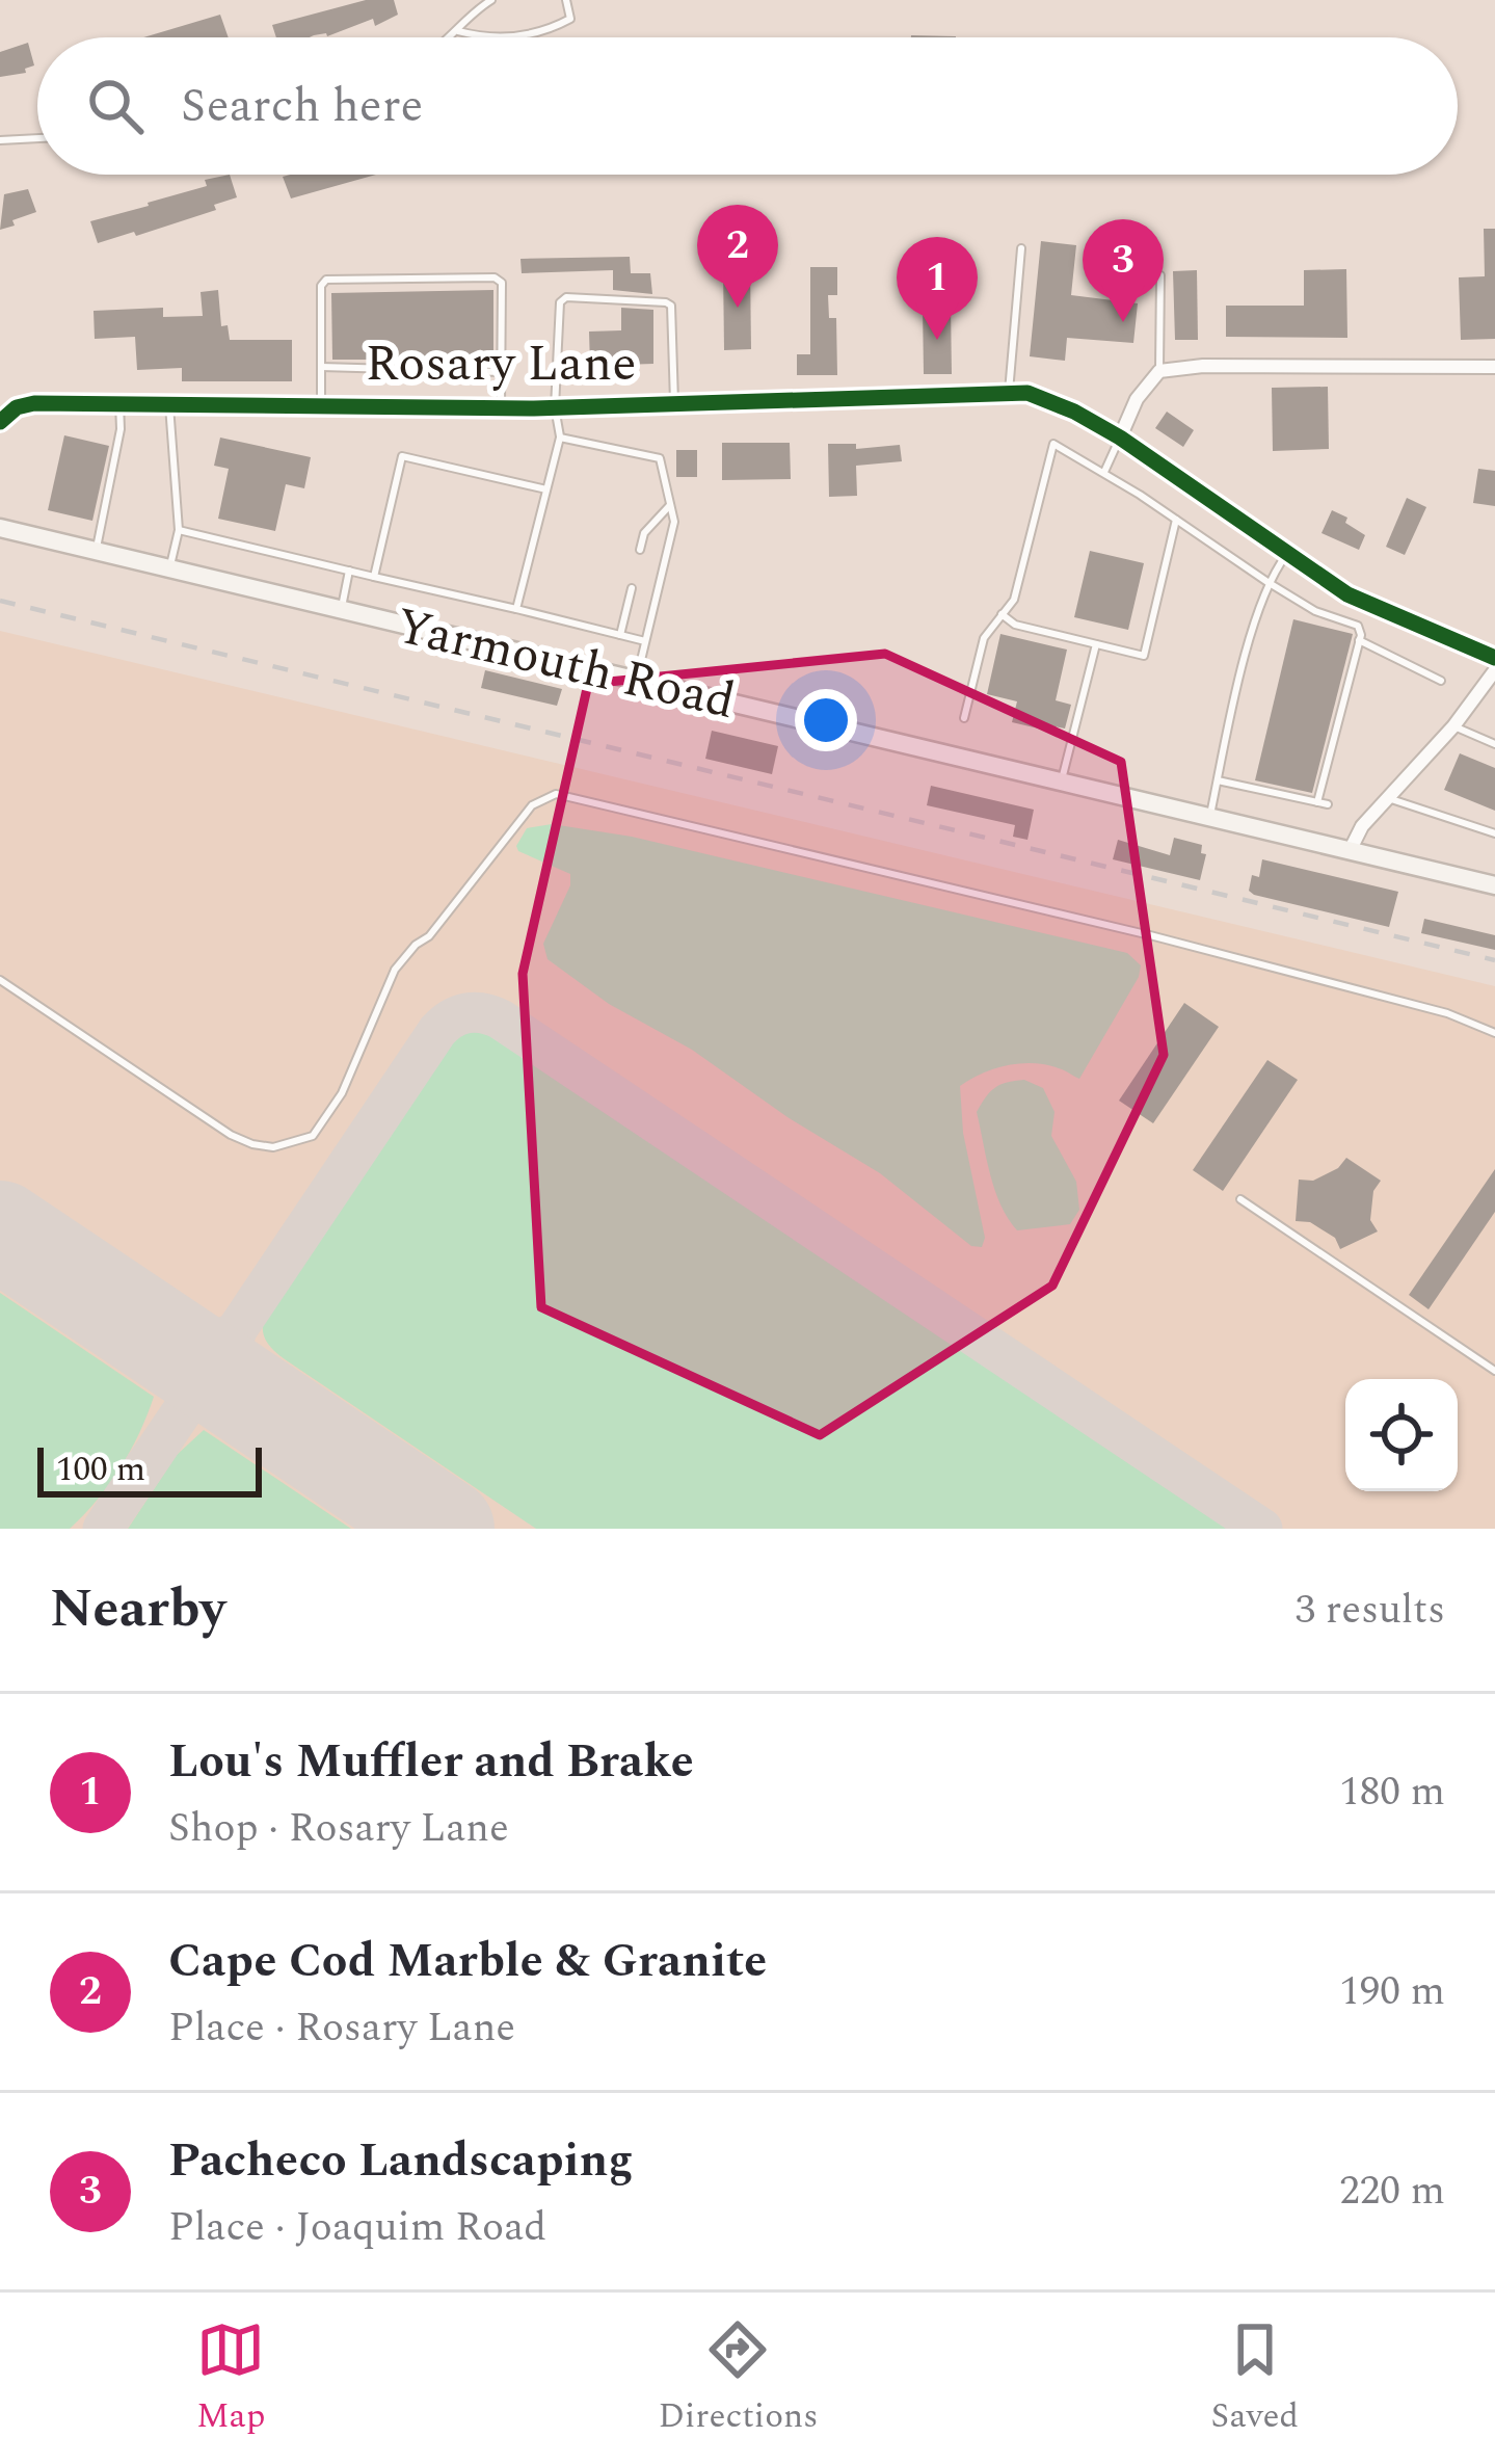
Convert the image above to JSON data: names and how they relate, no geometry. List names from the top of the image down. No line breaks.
{"streets":{"main road":["Yarmouth Road"],"street":["Rosary Lane"]},"scale_bar":"100 m","page":{"search":"Search here","pins":["2","3","1"],"scale":"100 m","heading":["Nearby","3 results"],"list":[{"mark":"1","name":"Lou's Muffler and Brake","note":"Shop · Rosary Lane","value":"180 m"},{"mark":"2","name":"Cape Cod Marble & Granite","note":"Place · Rosary Lane","value":"190 m"},{"mark":"3","name":"Pacheco Landscaping","note":"Place · Joaquim Road","value":"220 m"}],"nav":["Map","Directions","Saved"]}}
